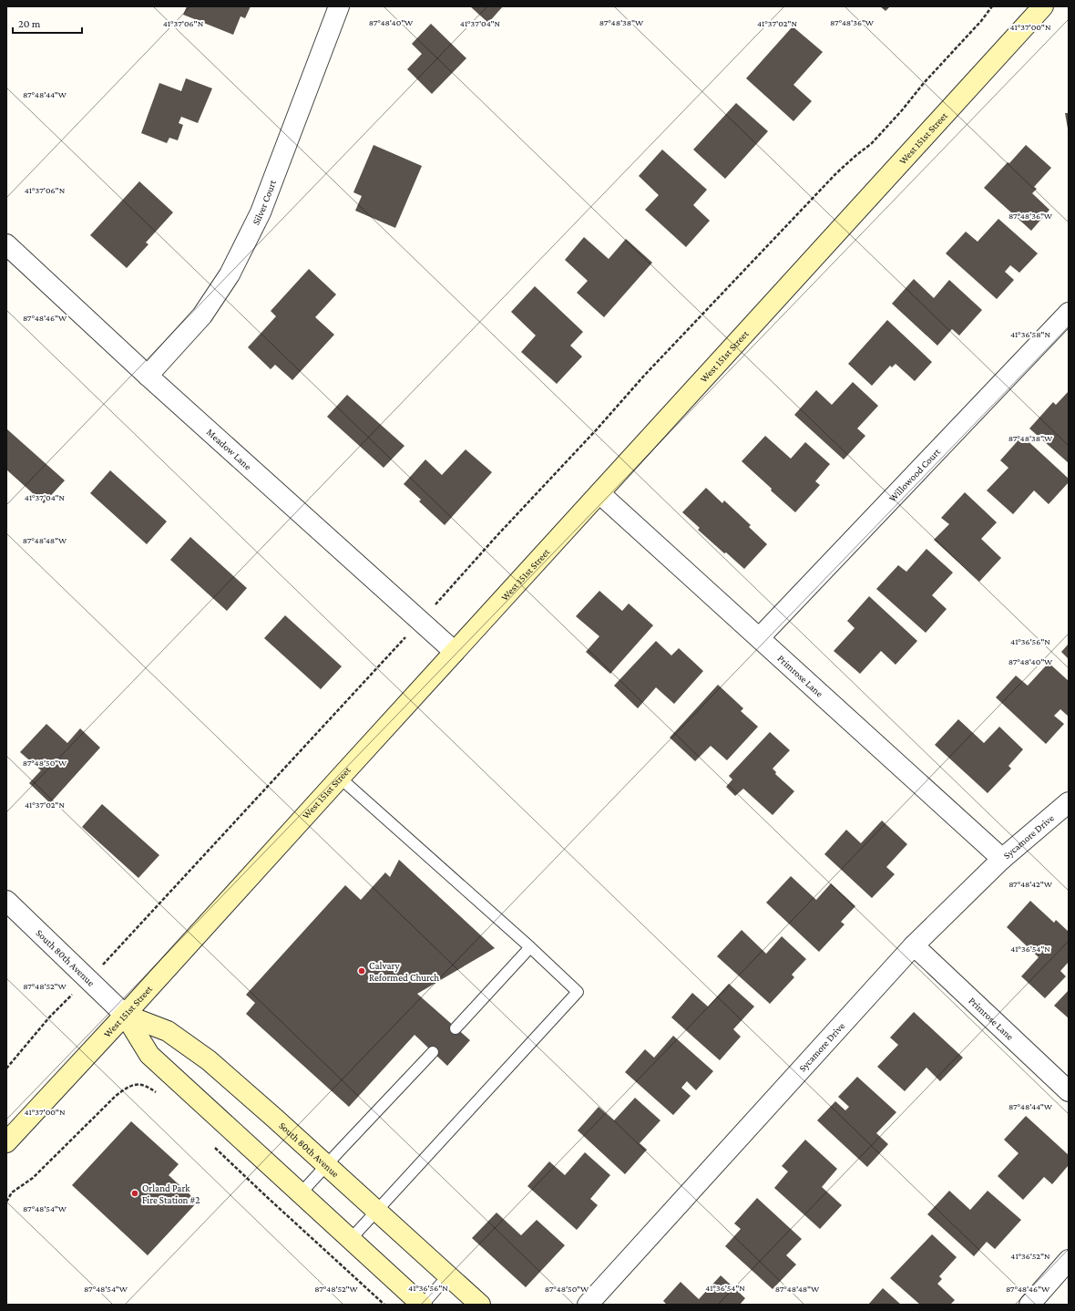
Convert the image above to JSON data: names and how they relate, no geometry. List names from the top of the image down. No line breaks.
{"streets":{"street":["West 151st Street","Silver Court","Meadow Lane","Willowood Court","Primrose Lane","Sycamore Drive","South 80th Avenue"]},"crossings":[["West 151st Street","Meadow Lane"],["West 151st Street","Primrose Lane"],["West 151st Street","South 80th Avenue"],["Silver Court","Meadow Lane"],["Willowood Court","Primrose Lane"],["Primrose Lane","Sycamore Drive"]],"places":["Calvary Reformed Church","Orland Park Fire Station #2"],"scale_bar":"20 m","coordinates":["87°48'40\"W","87°48'38\"W","87°48'36\"W","41°37'06\"N","41°37'04\"N","41°37'02\"N","41°37'00\"N","87°48'44\"W","87°48'46\"W","41°36'58\"N","87°48'48\"W","41°36'56\"N","87°48'50\"W","87°48'42\"W","41°36'54\"N","87°48'52\"W","87°48'54\"W","41°36'52\"N"]}
